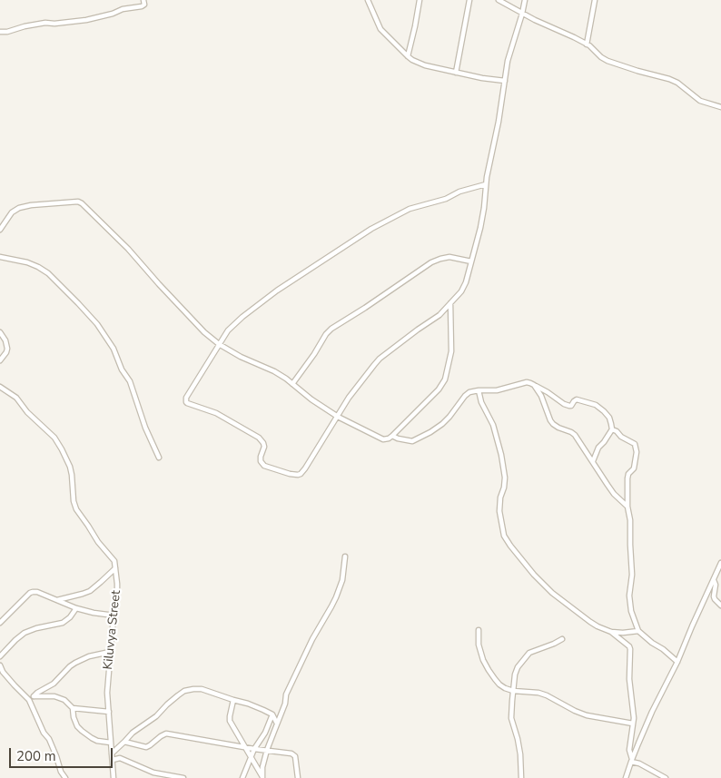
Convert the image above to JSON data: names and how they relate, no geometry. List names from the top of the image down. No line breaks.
{"streets":{"street":["Kiluvya Street"]},"scale_bar":"200 m"}
